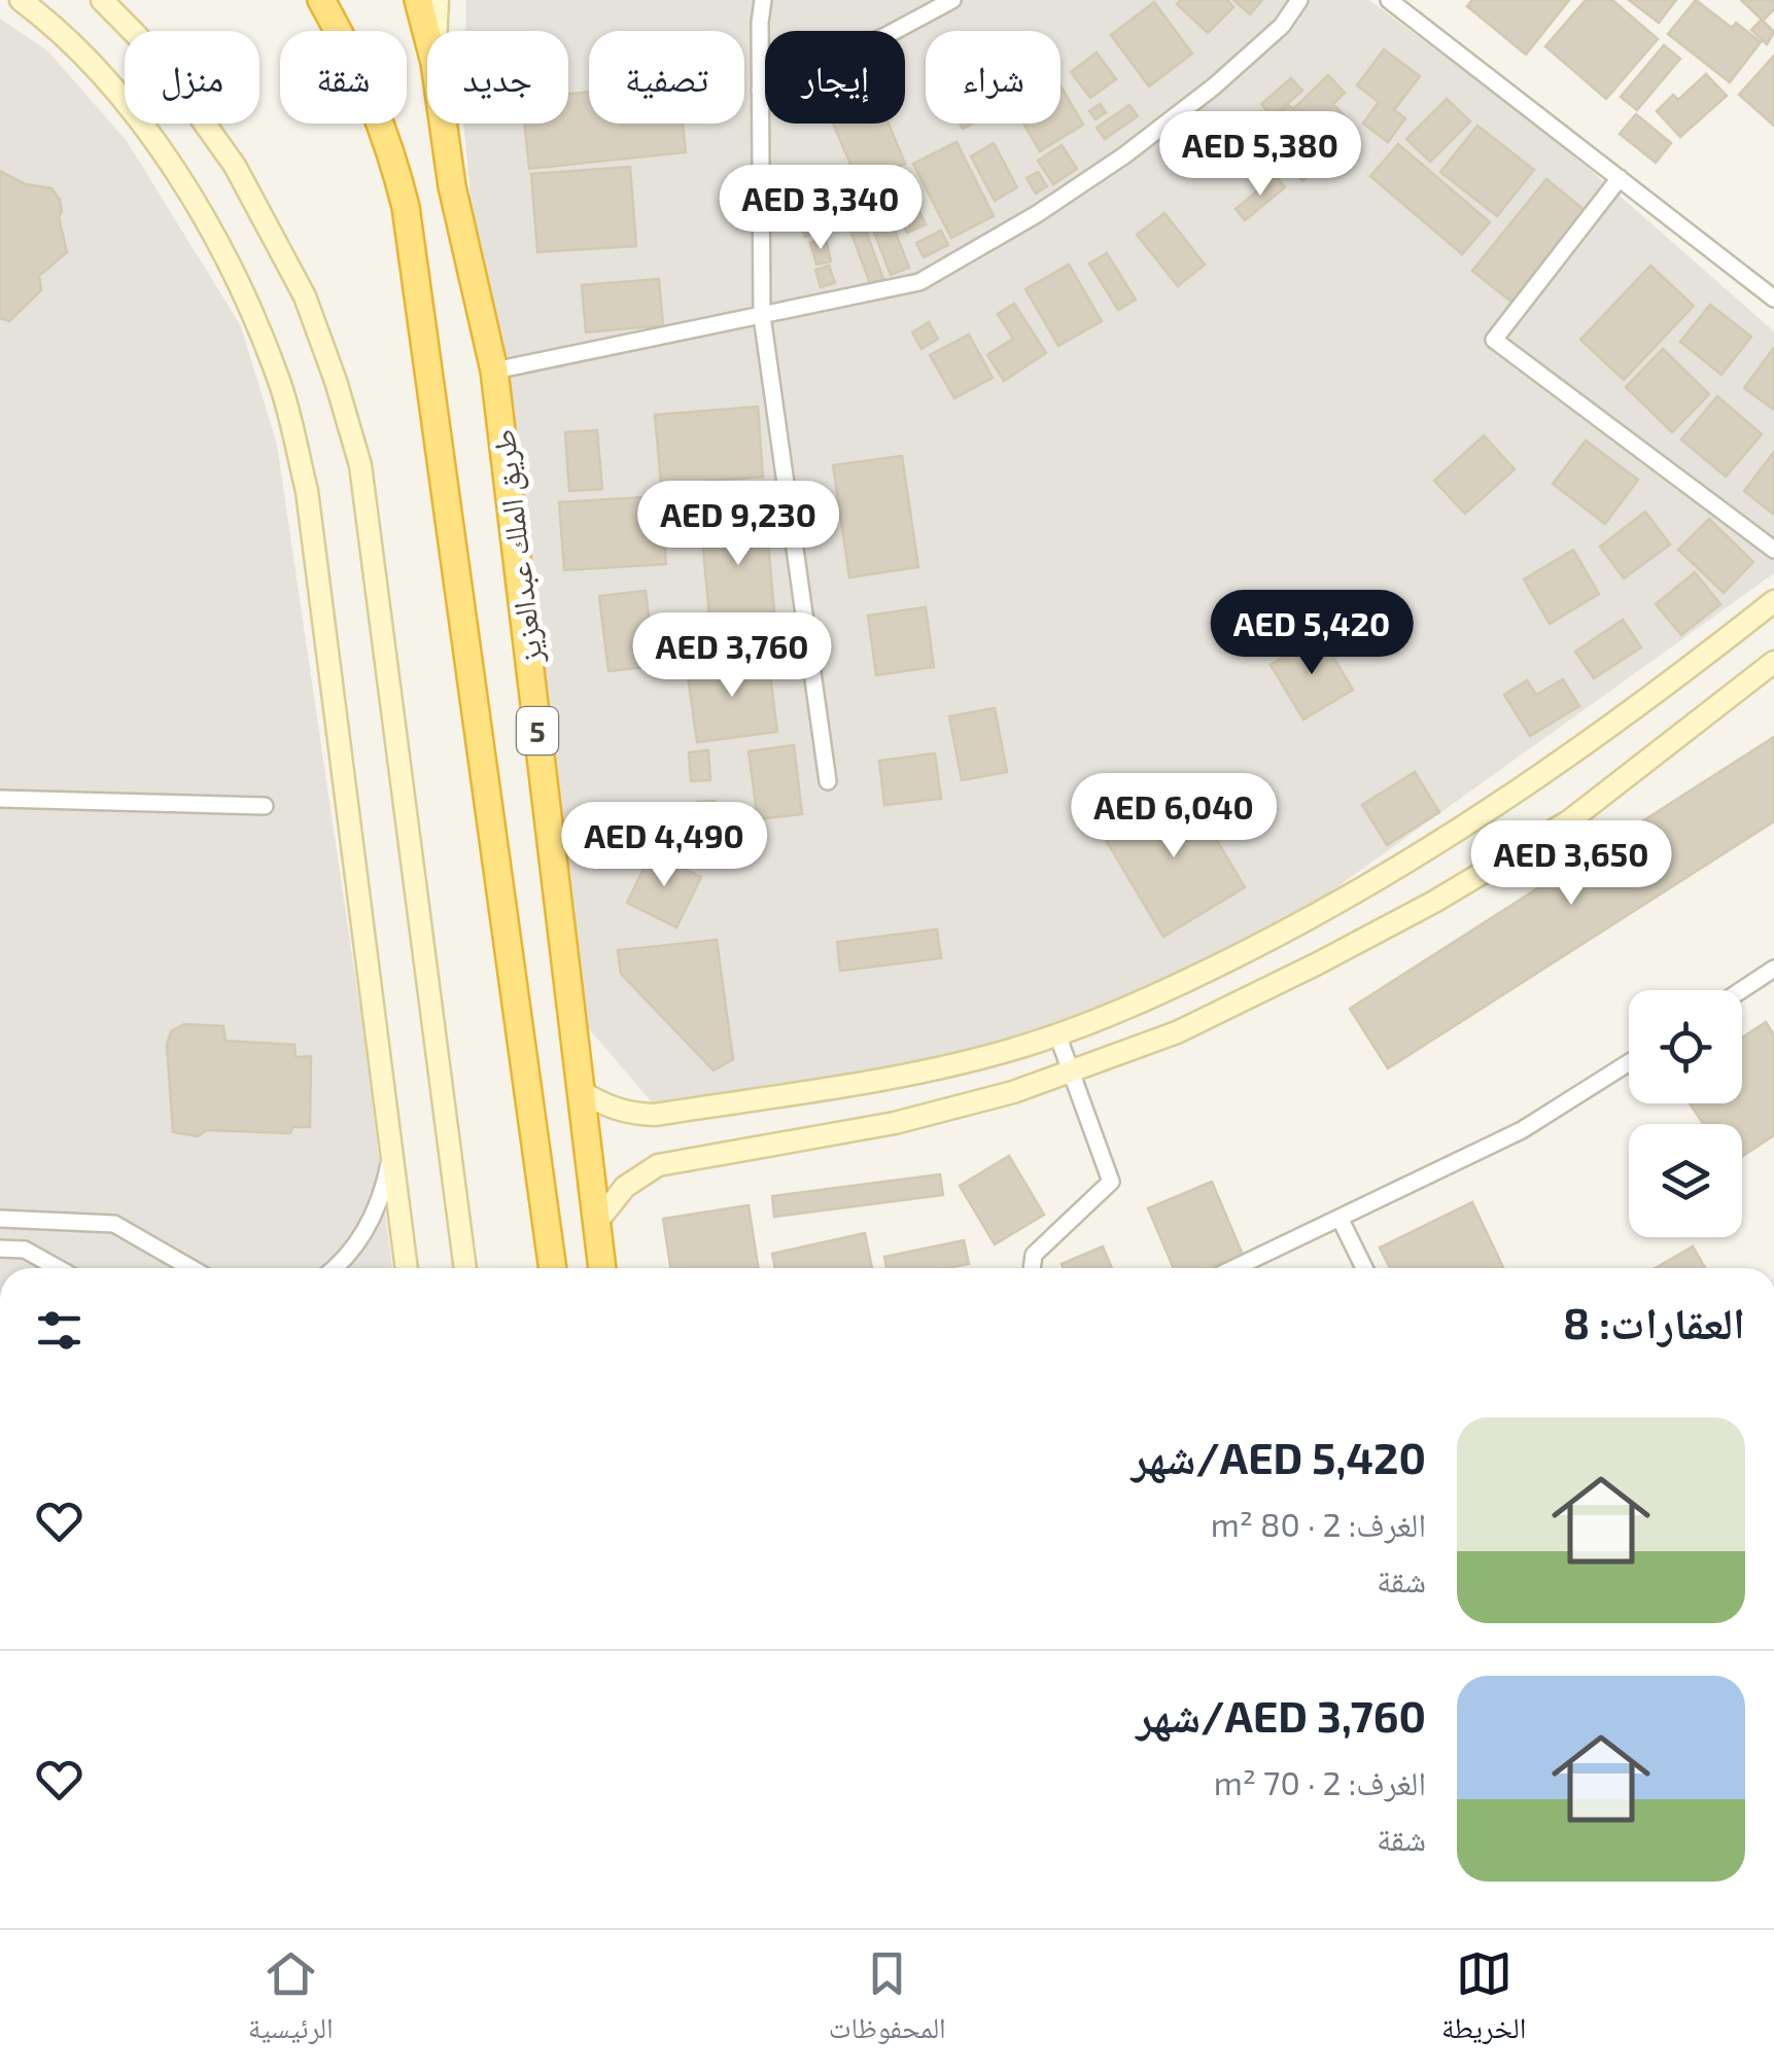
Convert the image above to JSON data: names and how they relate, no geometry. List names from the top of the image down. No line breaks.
{"streets":{"highway":["طريق الملك عبدالعزيز","5"]},"crossings":[["طريق الملك عبدالعزيز","5"]],"page":{"chip":["شراء","إيجار","تصفية","جديد","شقة","منزل"],"price":["AED 5,380","AED 3,340","AED 9,230","AED 5,420","AED 3,760","AED 6,040","AED 4,490","AED 3,650"],"heading":"العقارات: 8","list":[{"name":"AED 5,420/شهر","note":"الغرف: 2 · 80 m² · شقة"},{"name":"AED 3,760/شهر","note":"الغرف: 2 · 70 m² · شقة"}],"tabs":["الخريطة","المحفوظات","الرئيسية"]}}
